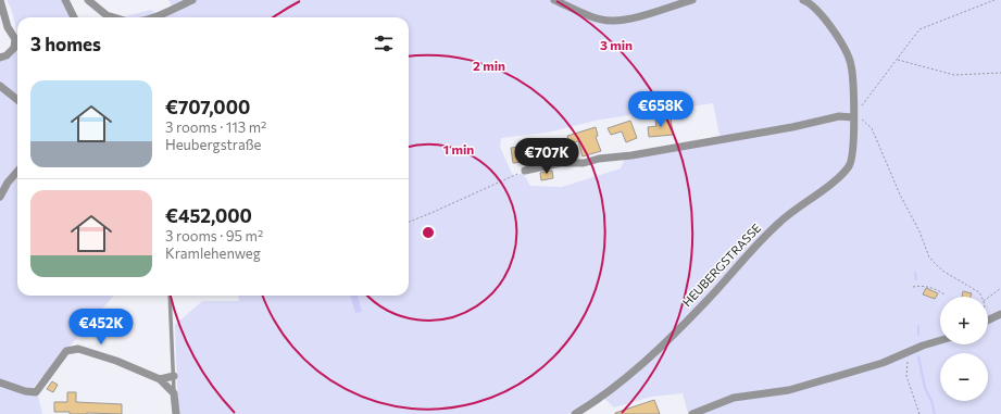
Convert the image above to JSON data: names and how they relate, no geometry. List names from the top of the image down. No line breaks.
{"streets":{"street":["HEUBERGSTRASSE"]},"page":{"heading":"3 homes","list":[{"name":"€707,000","note":"3 rooms · 113 m² · Heubergstraße"},{"name":"€452,000","note":"3 rooms · 95 m² · Kramlehenweg"}],"price":["€658K","€707K","€452K"],"map_buttons":["+","−"]},"rings":["3 min","2 min","1 min"]}
